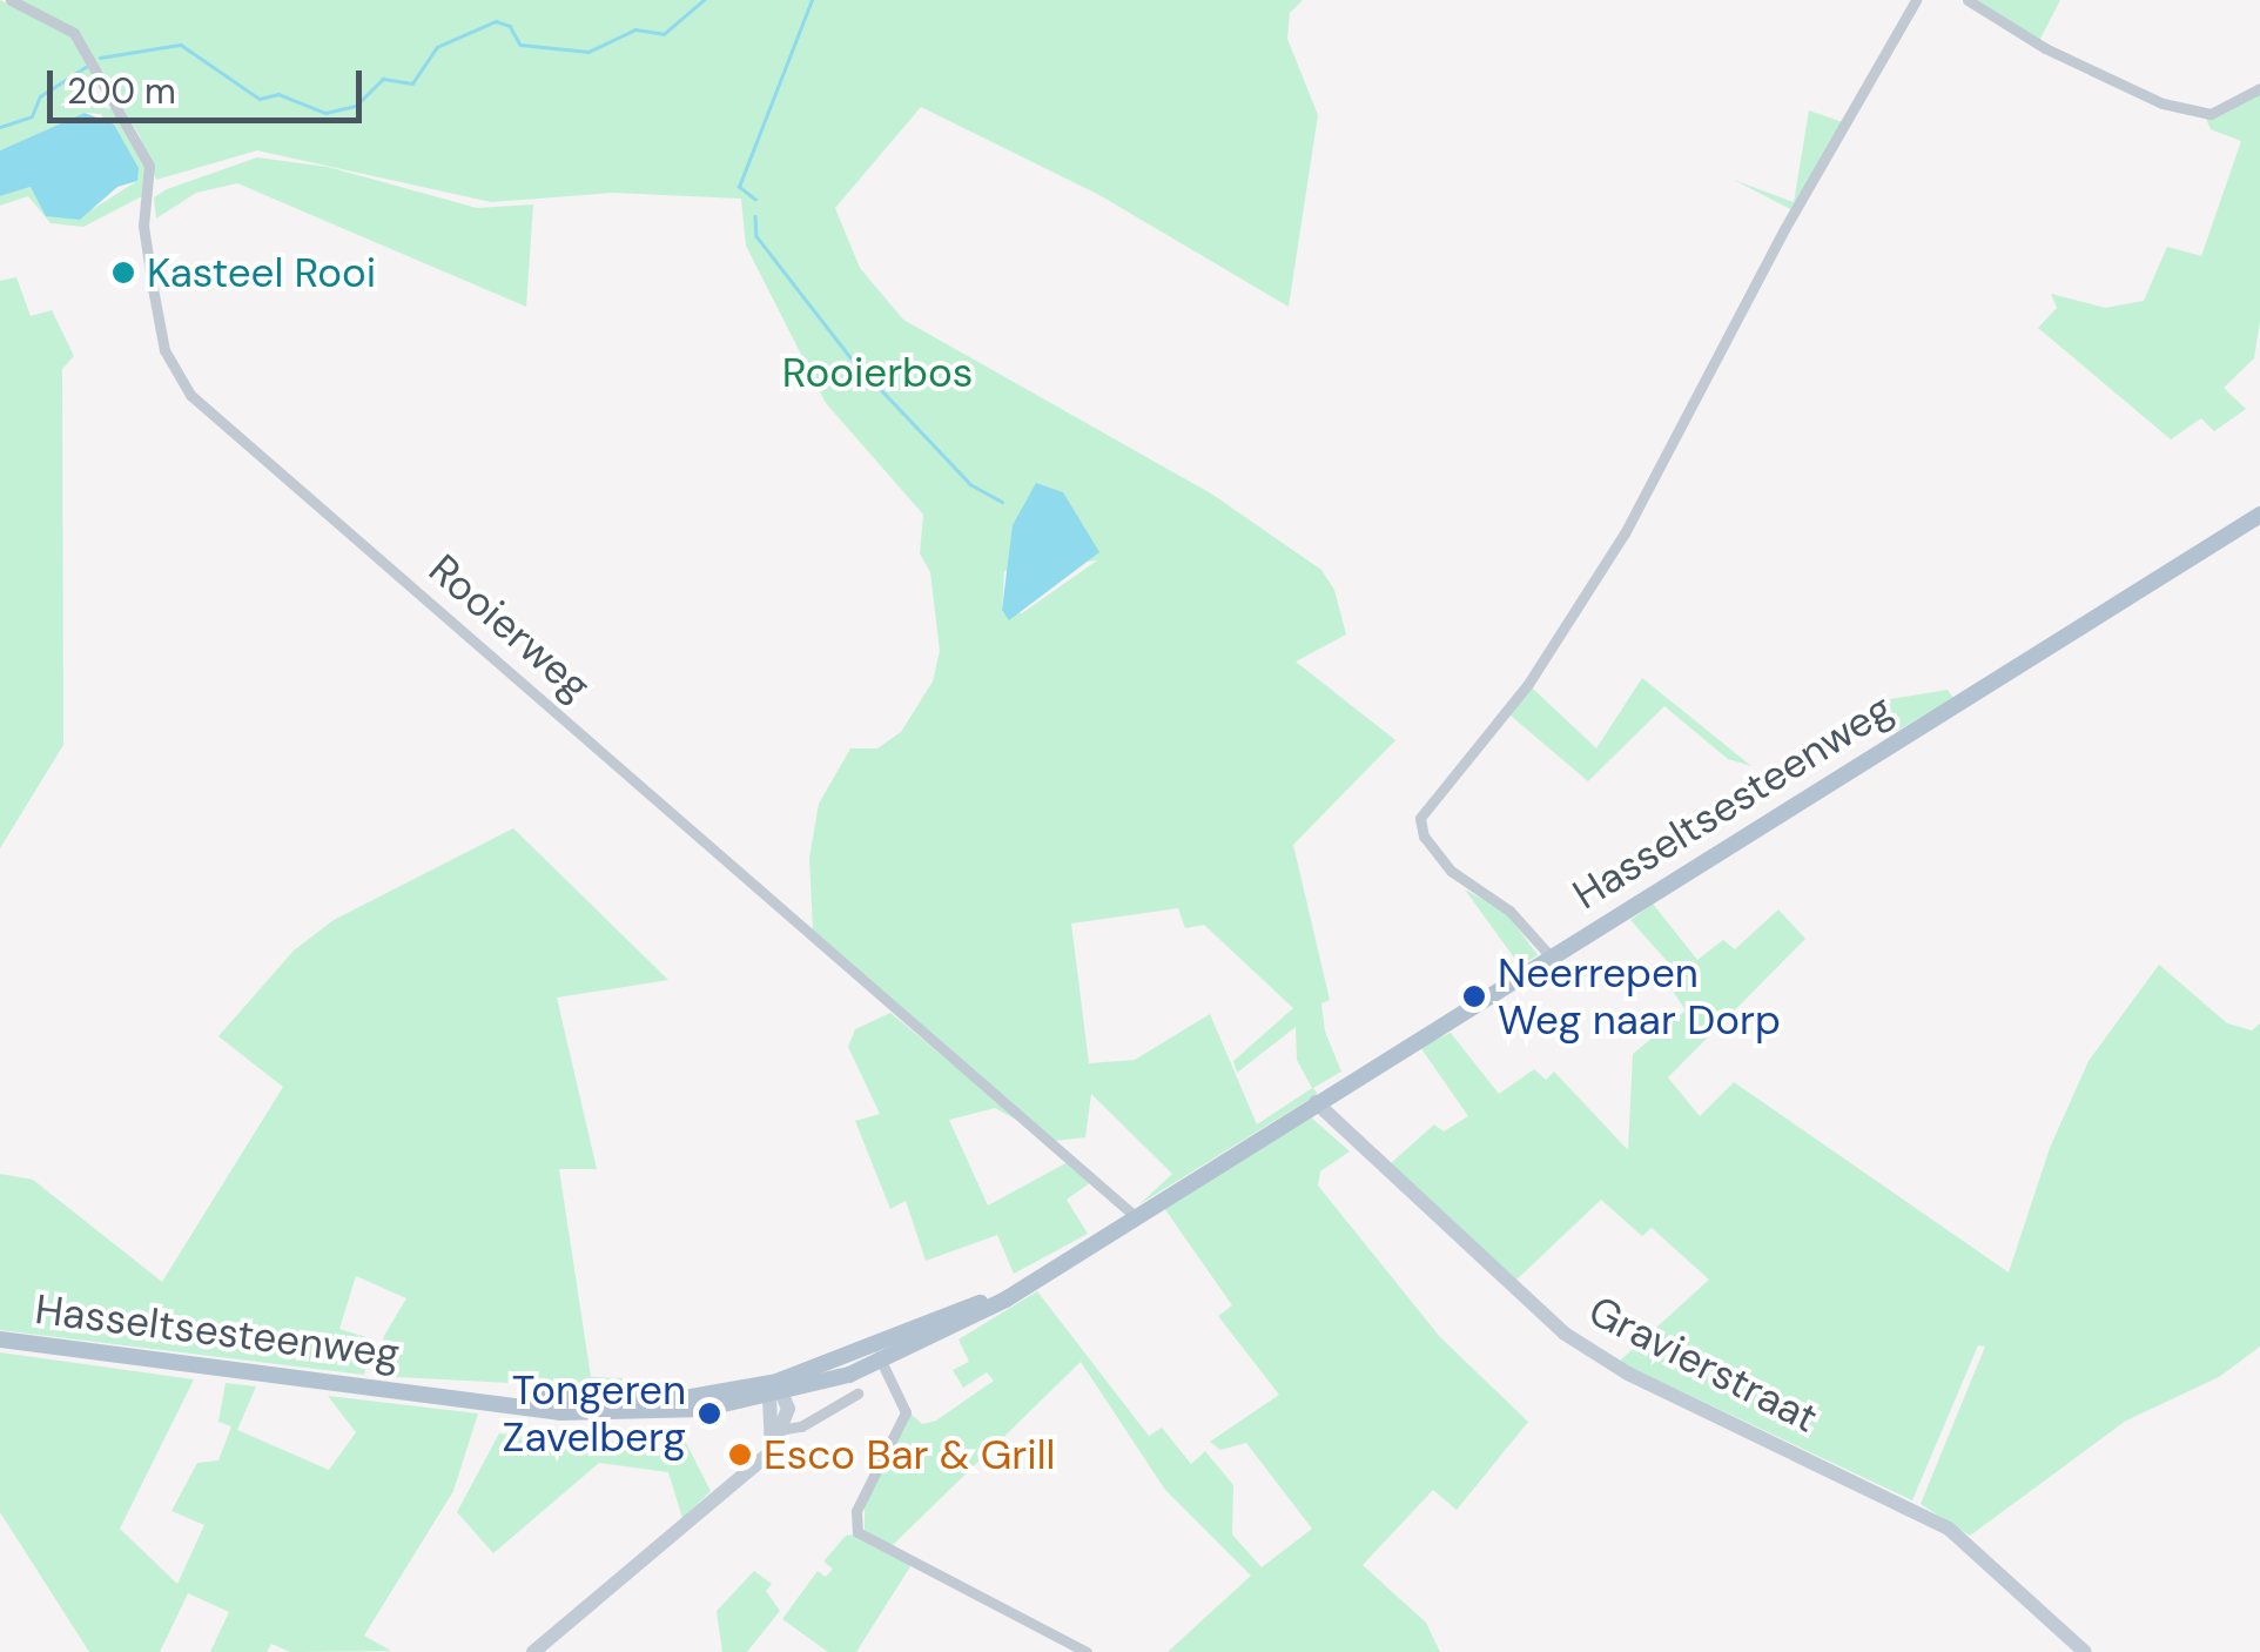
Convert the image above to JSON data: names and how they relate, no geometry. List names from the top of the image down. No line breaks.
{"streets":{"main road":["Hasseltsesteenweg"],"street":["Rooierweg","Gravierstraat"]},"crossings":[["Rooierweg","Hasseltsesteenweg"],["Hasseltsesteenweg","Gravierstraat"]],"parks":["Rooierbos"],"places":["Kasteel Rooi","Neerrepen Weg naar Dorp","Tongeren Zavelberg","Esco Bar & Grill"],"scale_bar":"200 m"}
